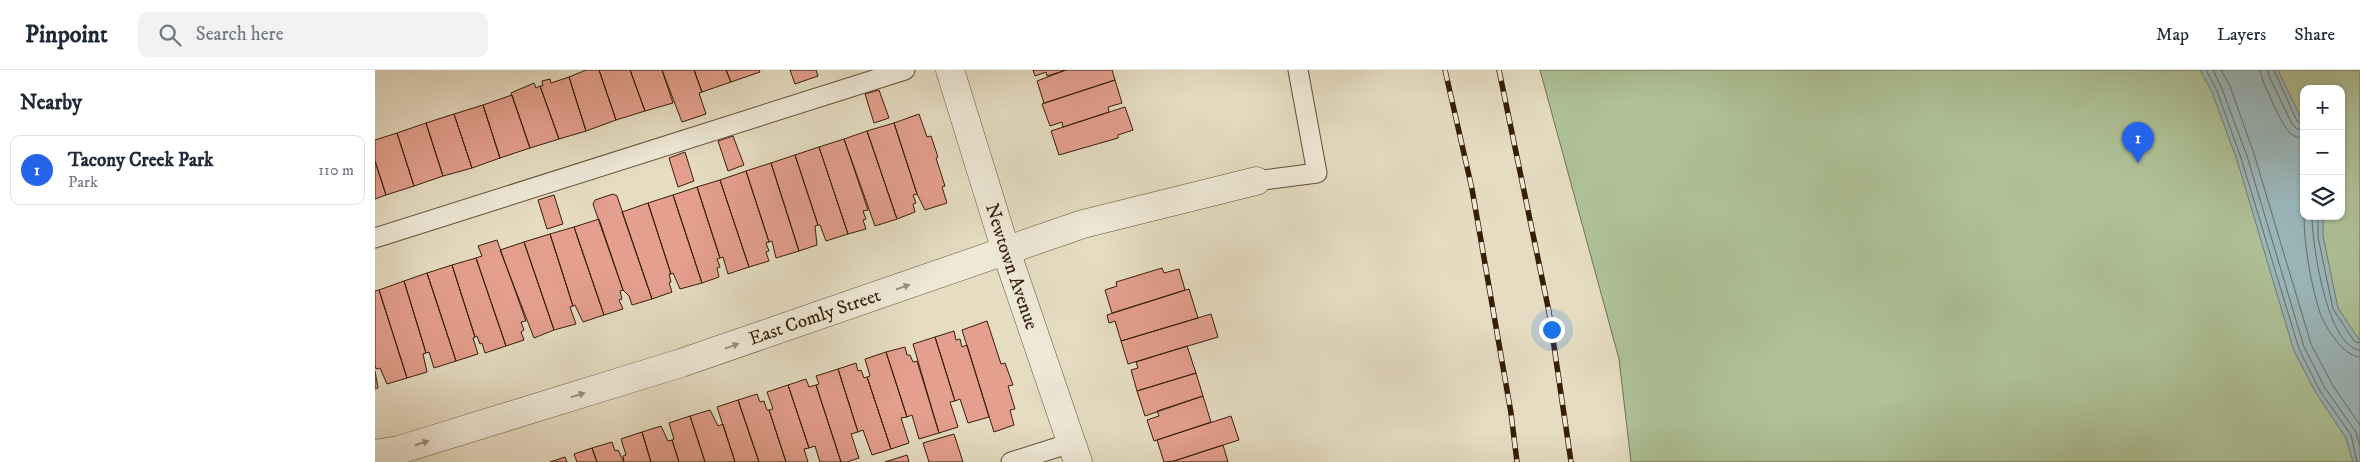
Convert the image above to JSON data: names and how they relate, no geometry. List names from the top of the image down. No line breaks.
{"streets":{"street":["Newtown Avenue","East Comly Street"]},"crossings":[["Newtown Avenue","East Comly Street"]],"one_way":["East Comly Street"],"page":{"header":"Pinpoint","search":"Search here","nav":["Map","Layers","Share"],"heading":"Nearby","map_buttons":["+","−"],"pins":"1","list":[{"mark":"1","name":"Tacony Creek Park","note":"Park","value":"110 m"}]}}
